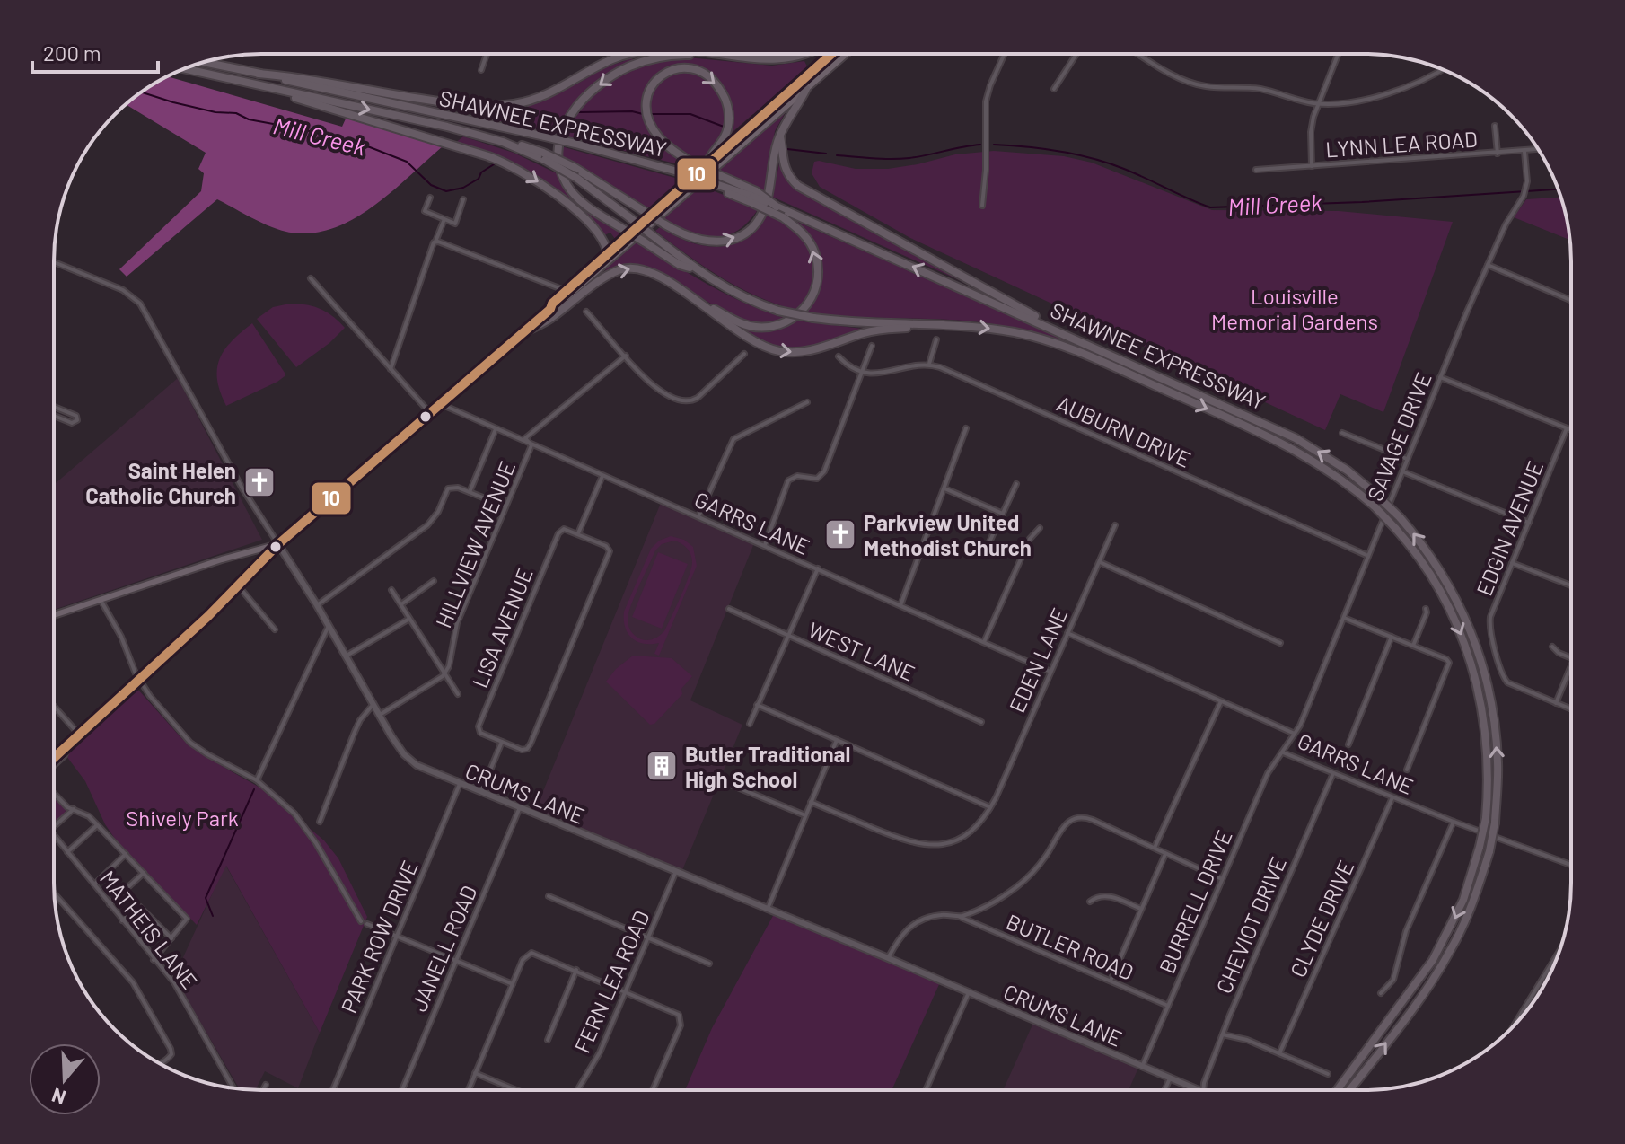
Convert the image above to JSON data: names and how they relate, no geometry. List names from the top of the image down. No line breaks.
{"streets":{"highway":["SHAWNEE EXPRESSWAY"],"main road":["CRUMS LANE"],"street":["LYNN LEA ROAD","AUBURN DRIVE","SAVAGE DRIVE","GARRS LANE","EDGIN AVENUE","HILLVIEW AVENUE","LISA AVENUE","WEST LANE","EDEN LANE","BURRELL DRIVE","CLYDE DRIVE","CHEVIOT DRIVE","MATHEIS LANE","PARK ROW DRIVE","BUTLER ROAD","JANELL ROAD","FERN LEA ROAD"]},"crossings":[["LYNN LEA ROAD","SAVAGE DRIVE"],["AUBURN DRIVE","SAVAGE DRIVE"],["SAVAGE DRIVE","GARRS LANE"],["GARRS LANE","HILLVIEW AVENUE"],["GARRS LANE","EDEN LANE"],["GARRS LANE","BURRELL DRIVE"],["GARRS LANE","CLYDE DRIVE"],["GARRS LANE","CHEVIOT DRIVE"],["CRUMS LANE","BURRELL DRIVE"],["CRUMS LANE","PARK ROW DRIVE"],["CRUMS LANE","JANELL ROAD"],["CRUMS LANE","FERN LEA ROAD"],["BURRELL DRIVE","BUTLER ROAD"]],"water":["Mill Creek"],"parks":["Louisville Memorial Gardens","Shively Park"],"places":{"church":["Saint Helen Catholic Church","Parkview United Methodist Church"],"building":["Butler Traditional High School"]},"lines":["transit line 10"],"scale_bar":"200 m","north":"bottom"}
